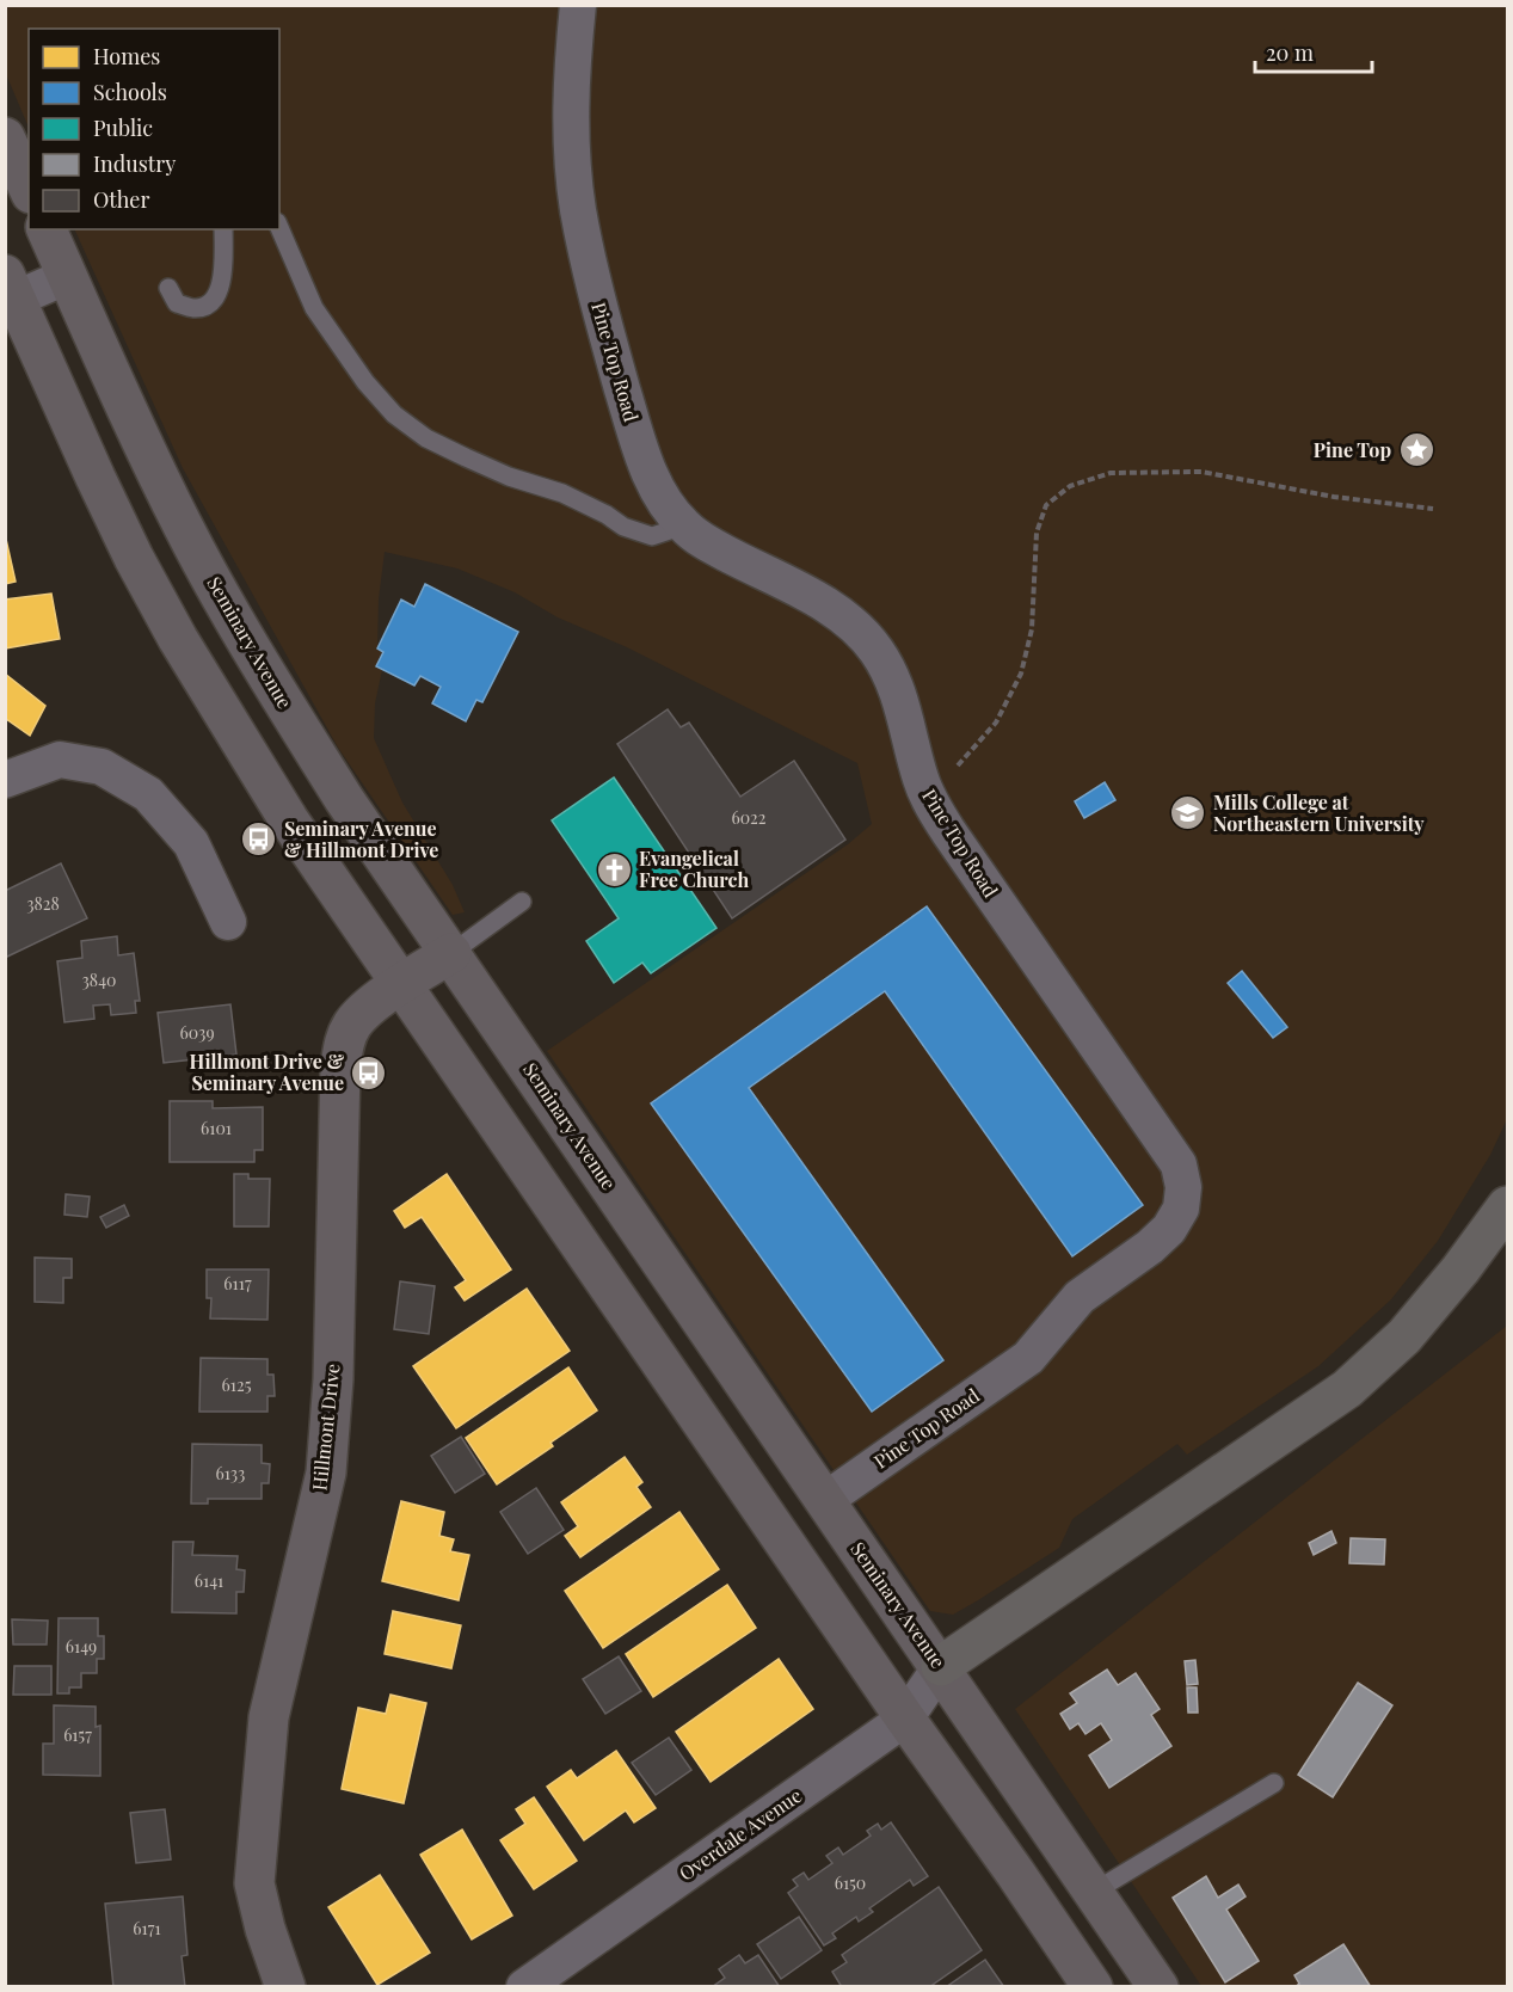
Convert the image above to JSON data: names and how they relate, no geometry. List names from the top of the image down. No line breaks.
{"streets":{"street":["Pine Top Road","Seminary Avenue","Hillmont Drive","Overdale Avenue"]},"crossings":[["Pine Top Road","Seminary Avenue"],["Seminary Avenue","Hillmont Drive"],["Seminary Avenue","Overdale Avenue"]],"places":{"place":["Pine Top"],"school or university":["Mills College at Northeastern University"],"bus stop":["Seminary Avenue & Hillmont Drive","Hillmont Drive & Seminary Avenue"],"church":["Evangelical Free Church"]},"house_numbers":["6022","3828","3840","6039","6101","6117","6125","6133","6141","6149","6157","6150","6171"],"legend":["Homes","Schools","Public","Industry","Other"],"scale_bar":"20 m"}
